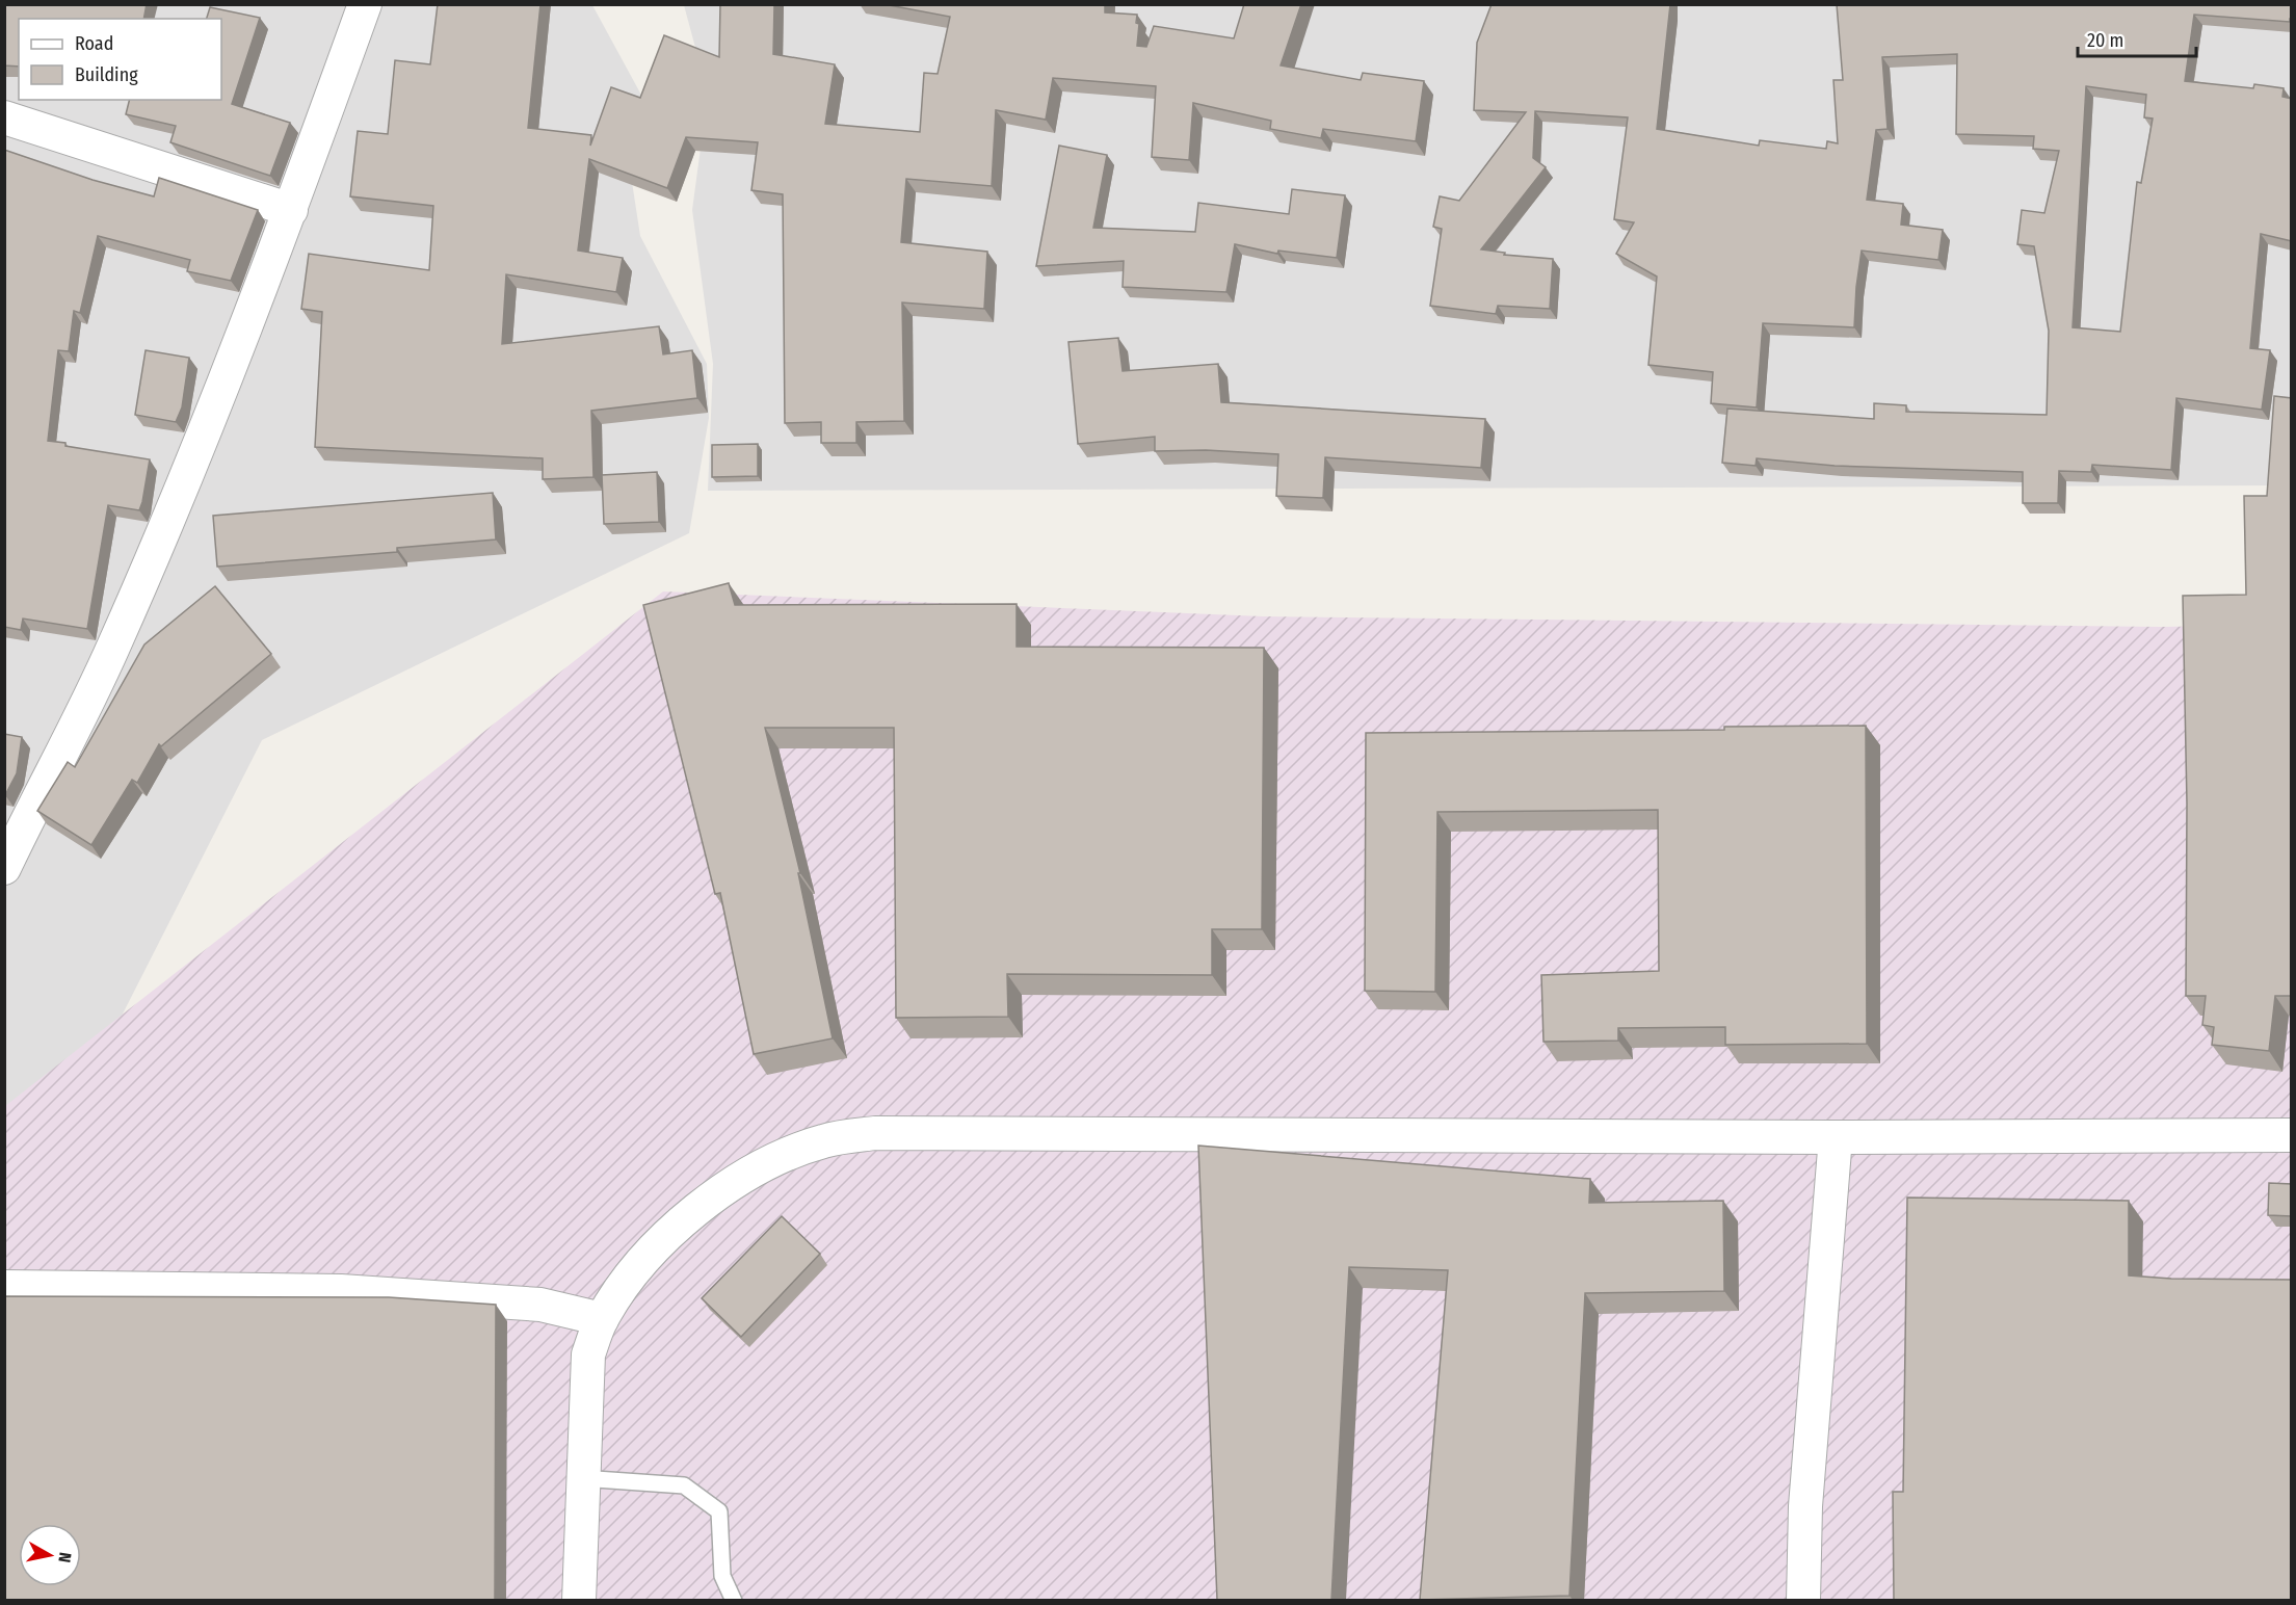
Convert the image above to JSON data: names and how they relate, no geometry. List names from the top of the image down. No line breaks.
{"legend":["Road","Building"],"scale_bar":"20 m","north":"right"}
